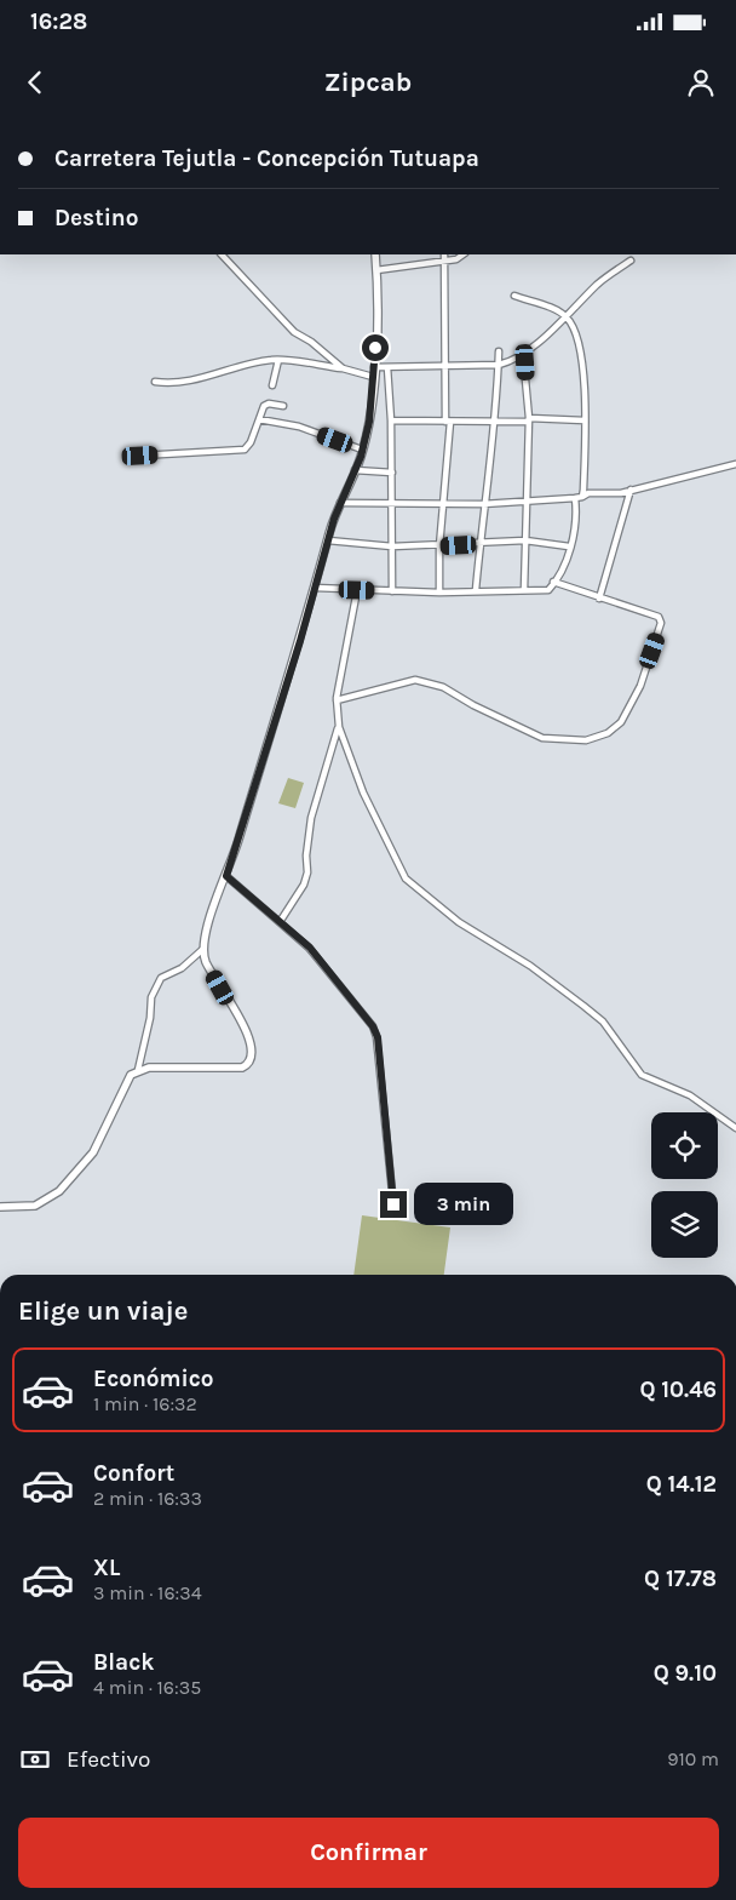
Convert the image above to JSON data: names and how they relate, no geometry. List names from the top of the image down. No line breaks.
{"page":{"status":"16:28","header":"Zipcab","banner":["Carretera Tejutla - Concepción Tutuapa","Destino"],"bubble":"3 min","heading":"Elige un viaje","list":[{"name":"Económico","note":"1 min · 16:32","value":"Q 10.46"},{"name":"Confort","note":"2 min · 16:33","value":"Q 14.12"},{"name":"XL","note":"3 min · 16:34","value":"Q 17.78"},{"name":"Black","note":"4 min · 16:35","value":"Q 9.10"}],"pay":["Efectivo","910 m"],"buttons":"Confirmar"}}
